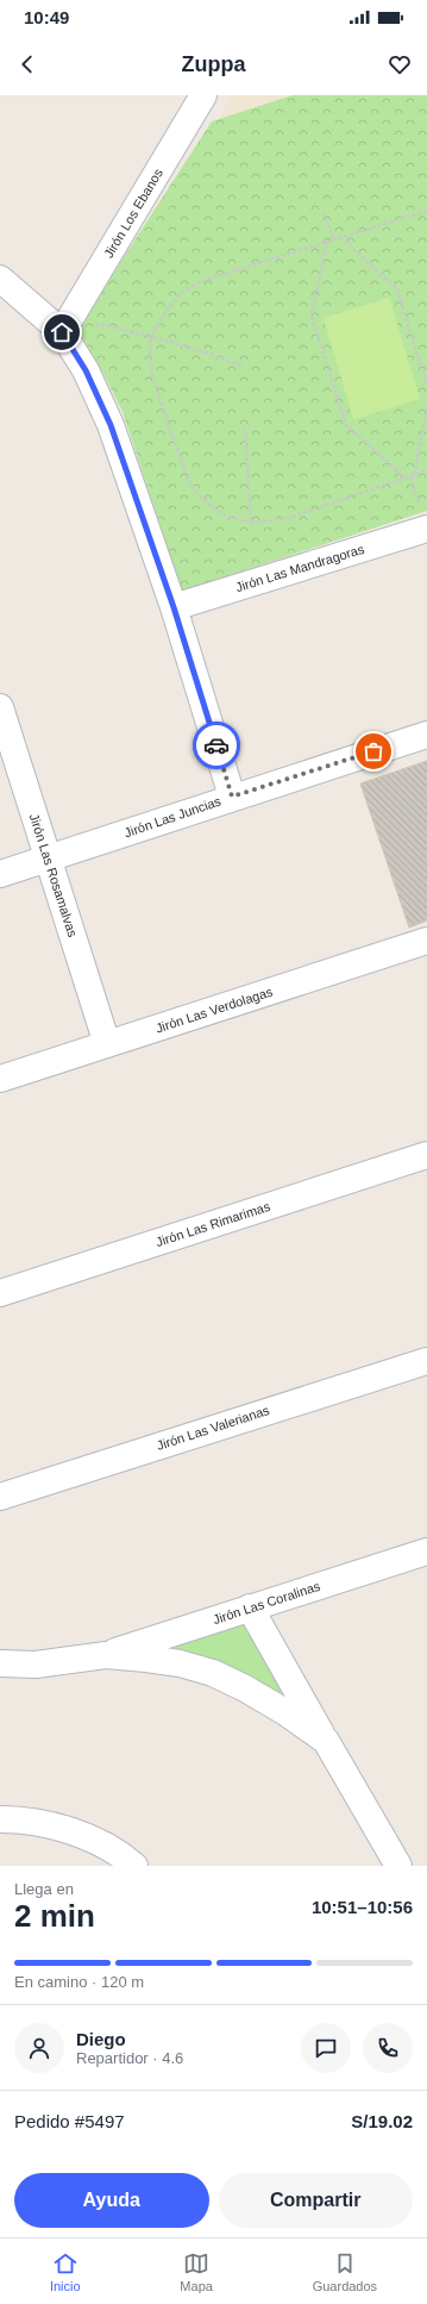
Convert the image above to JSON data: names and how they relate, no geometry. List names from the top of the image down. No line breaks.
{"streets":{"street":["Jirón Los Ebanos","Jirón Las Mandragoras","Jirón Las Juncias","Jirón Las Rosamalvas","Jirón Las Verdolagas","Jirón Las Rimarimas","Jirón Las Valerianas","Jirón Las Coralinas"]},"crossings":[["Jirón Las Juncias","Jirón Las Rosamalvas"],["Jirón Las Rosamalvas","Jirón Las Verdolagas"]],"page":{"status":"10:49","header":"Zuppa","heading":["2 min","Llega en","10:51–10:56"],"panel":["Diego","Repartidor · 4.6","Pedido #5497","S/19.02"],"bar":"En camino · 120 m","buttons":["Ayuda","Compartir"],"tabs":["Inicio","Mapa","Guardados"]}}
